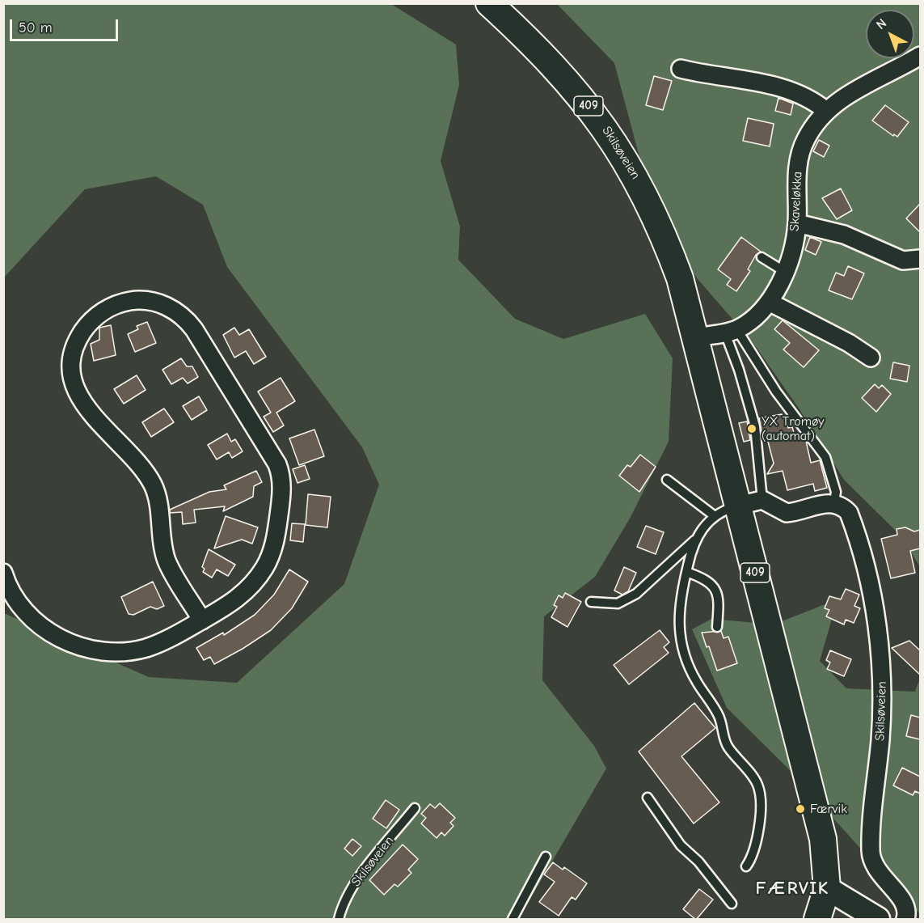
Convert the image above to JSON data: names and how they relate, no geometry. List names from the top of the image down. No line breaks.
{"streets":{"main road":["409","Skilsøveien"],"street":["Skaveløkka"]},"districts":["FÆRVIK"],"places":["YX Tromøy (automat)","Færvik"],"scale_bar":"50 m","north":"top left"}
